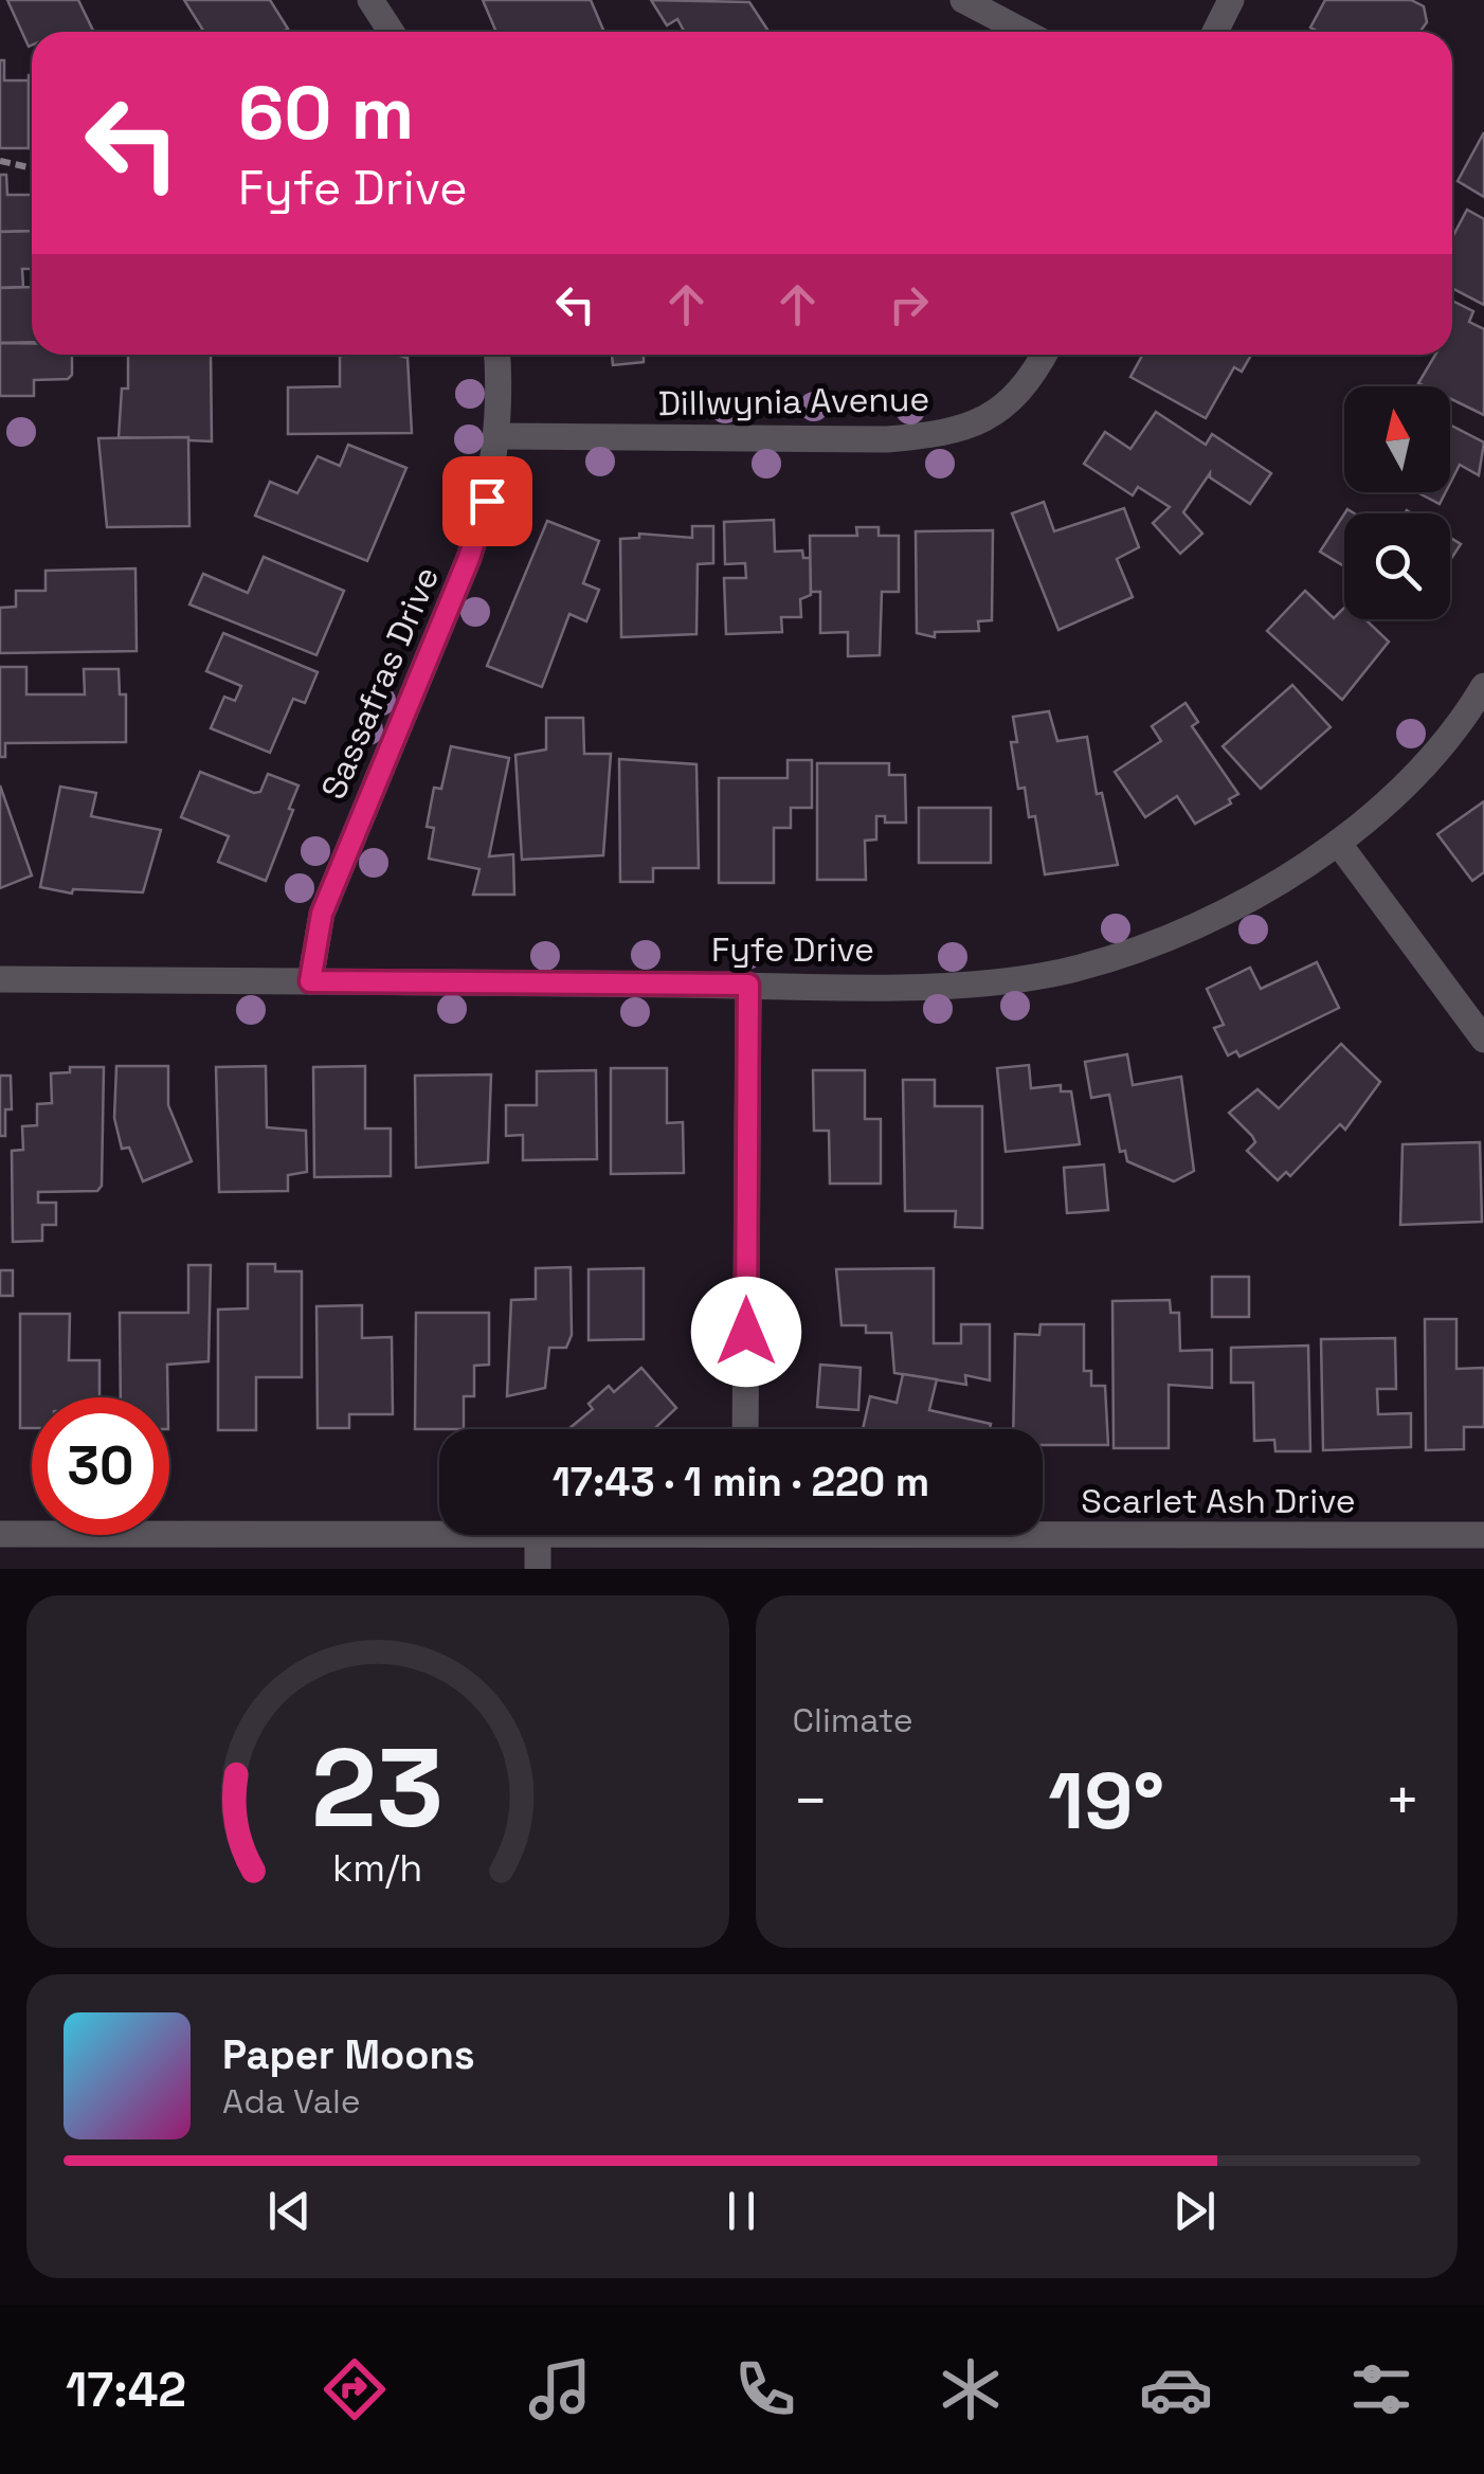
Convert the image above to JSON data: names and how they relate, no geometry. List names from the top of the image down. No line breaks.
{"streets":{"street":["Dillwynia Avenue","Sassafras Drive","Fyfe Drive","Scarlet Ash Drive"]},"crossings":[["Dillwynia Avenue","Sassafras Drive"],["Sassafras Drive","Fyfe Drive"]],"north":"top","page":{"turn":["60 m","Fyfe Drive"],"limit":"30","trip":"17:43 · 1 min · 220 m","tile":"Climate","heat":["−","19°","+"],"song":["Paper Moons","Ada Vale"],"tabs":"17:42","gauge":["23","km/h"]}}
